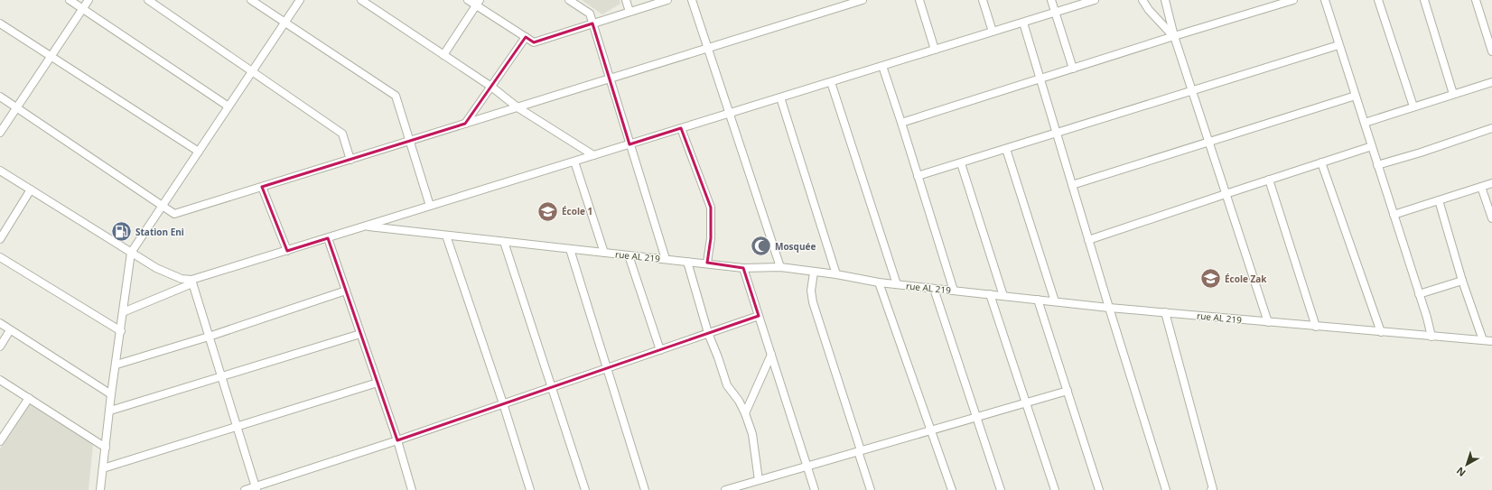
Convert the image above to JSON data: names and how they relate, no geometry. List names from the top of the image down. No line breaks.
{"streets":{"street":["rue AL 219"]},"places":{"school or university":["École 1","École Zak"],"fuel station":["Station Eni"],"mosque":["Mosquée"]},"north":"bottom left"}
